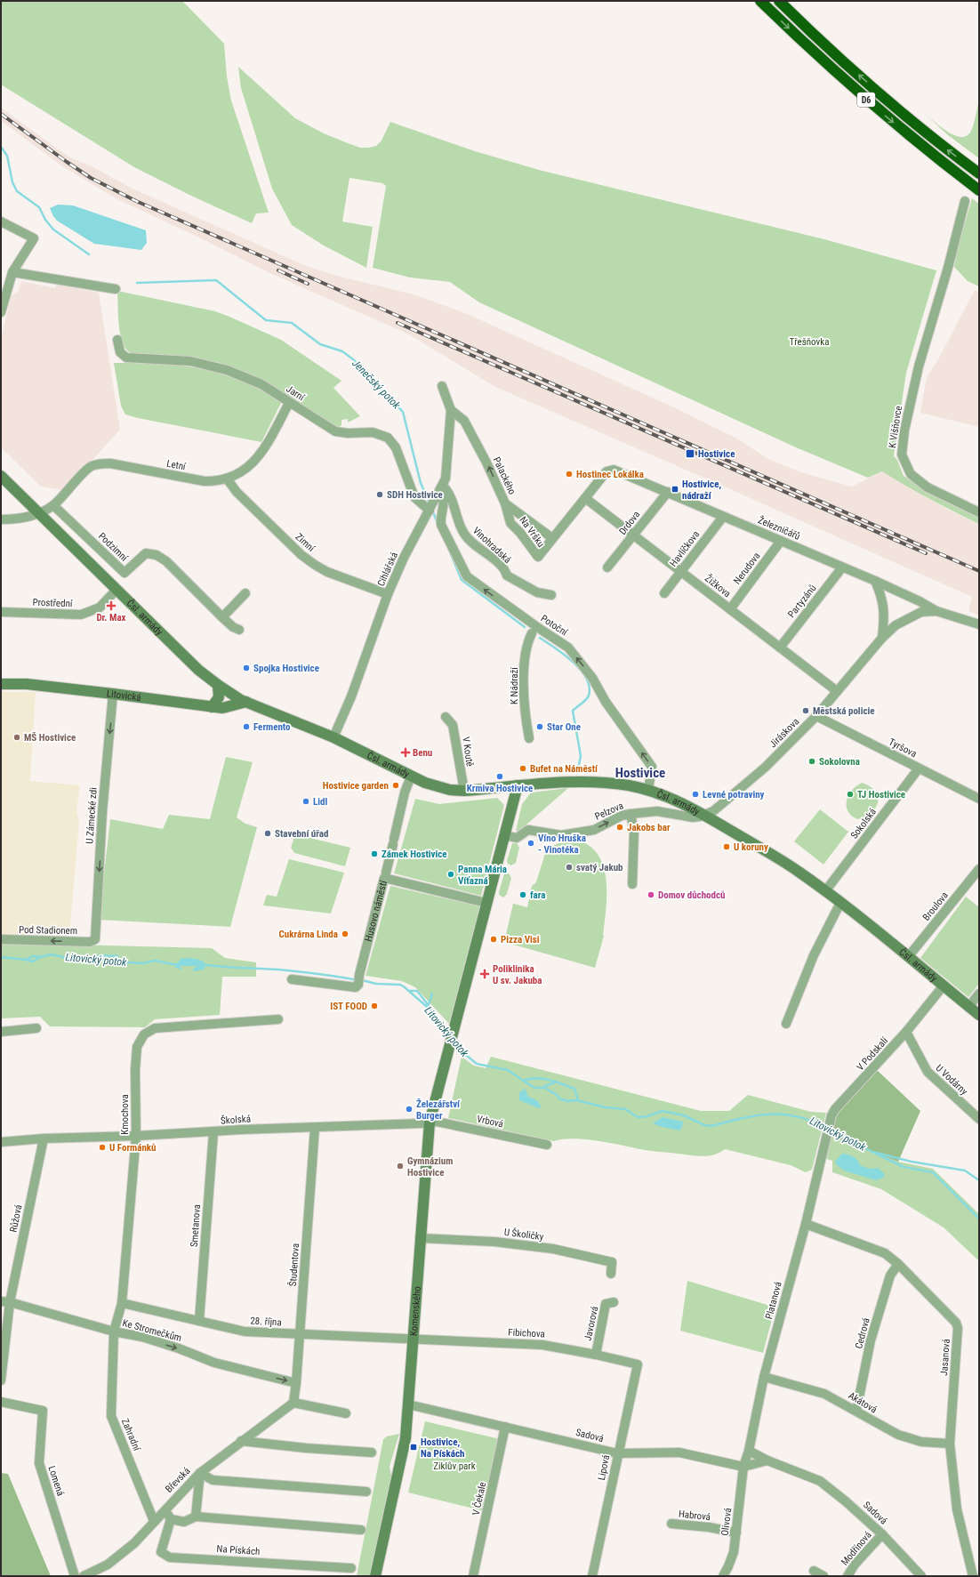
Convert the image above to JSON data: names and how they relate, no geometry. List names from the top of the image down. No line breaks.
{"streets":{"highway":["D6"],"main road":["Čsl. armády","Litovická","Komenského"],"street":["Jarní","K Višňovce","Letní","Palackého","Drdova","Železničářů","Na Vršku","Zimní","Vinohradská","Podzimní","Havlíčkova","Nerudova","Cihlářská","Žižkova","Partyzánů","Prostřední","Potoční","K Nádraží","Jiráskova","Tyršova","V Koutě","Pelzova","U Zámecké zdi","Sokolská","Broulova","Husovo náměstí","Pod Stadionem","V Podskalí","U Vodárny","Kmochova","Školská","Vrbová","Růžová","Smetanova","U Školičky","Študentova","Platanová","28. října","Javorová","Ke Stromečkům","Fibichova","Cedrová","Jasanová","Akátová","Zahradní","Sadová","Lipová","Břevská","Lomená","V Čekale","Habrová","Olivová","Modřínová","Na Pískách"]},"crossings":[["Jarní","Letní"],["Jarní","Cihlářská"],["Letní","Zimní"],["Letní","Podzimní"],["Letní","Čsl. armády"],["Palackého","Na Vršku"],["Palackého","Cihlářská"],["Drdova","Železničářů"],["Drdova","Žižkova"],["Železničářů","Havlíčkova"],["Železničářů","Nerudova"],["Železničářů","Žižkova"],["Železničářů","Partyzánů"],["Železničářů","Jiráskova"],["Zimní","Cihlářská"],["Vinohradská","Cihlářská"],["Vinohradská","Potoční"],["Havlíčkova","Žižkova"],["Nerudova","Žižkova"],["Cihlářská","Čsl. armády"],["Cihlářská","Potoční"],["Žižkova","Partyzánů"],["Žižkova","Jiráskova"],["Prostřední","Čsl. armády"],["Čsl. armády","Potoční"],["Čsl. armády","Litovická"],["Čsl. armády","Jiráskova"],["Čsl. armády","V Koutě"],["Čsl. armády","Pelzova"],["Čsl. armády","Sokolská"],["Čsl. armády","Broulova"],["Čsl. armády","Husovo náměstí"],["Čsl. armády","V Podskalí"],["Litovická","U Zámecké zdi"],["Jiráskova","Tyršova"],["Jiráskova","Pelzova"],["Tyršova","Sokolská"],["U Zámecké zdi","Pod Stadionem"],["Husovo náměstí","Komenského"],["V Podskalí","U Vodárny"],["V Podskalí","Platanová"],["Kmochova","Školská"],["Kmochova","28. října"],["Kmochova","Ke Stromečkům"],["Kmochova","Zahradní"],["Školská","Vrbová"],["Školská","Růžová"],["Školská","Smetanova"],["Školská","Študentova"],["Školská","Komenského"],["Vrbová","Komenského"],["Růžová","Ke Stromečkům"],["Smetanova","28. října"],["U Školičky","Komenského"],["Študentova","28. října"],["Študentova","Ke Stromečkům"],["Študentova","Břevská"],["Platanová","Jasanová"],["Platanová","Akátová"],["Platanová","Sadová"],["Platanová","Olivová"],["Komenského","28. října"],["Komenského","Fibichova"],["Komenského","Sadová"],["28. října","Fibichova"],["Javorová","Fibichova"],["Ke Stromečkům","Zahradní"],["Fibichova","Lipová"],["Cedrová","Jasanová"],["Cedrová","Akátová"],["Jasanová","Akátová"],["Zahradní","Břevská"],["Sadová","Lipová"],["Sadová","V Čekale"],["Sadová","Olivová"],["Sadová","Modřínová"],["Habrová","Olivová"]],"one_way":["Palackého","Potoční","Pelzova","U Zámecké zdi","Pod Stadionem","Ke Stromečkům"],"districts":["Hostivice"],"water":["Jenečský potok","Litovický potok"],"parks":["Třešňovka","Ziklův park"],"places":{"transit":["Hostivice","Hostivice, nádraží","Hostivice, Na Pískách"],"other":["Hostinec Lokálka","SDH Hostivice","Spojka Hostivice","Městská policie","Fermento","Star One","MŠ Hostivice","Sokolovna","Bufet na Náměstí","Krmiva Hostivice","Hostivice garden","Levné potraviny","TJ Hostivice","Lidl","Jakobs bar","Stavební úřad","Víno Hruška - Vinotéka","U koruny","Zámek Hostivice","svatý Jakub","Panna Mária Víťazná","fara","Domov důchodců","Cukrárna Linda","Pizza Visi","IST FOOD","Železářství Burger","U Formánků","Gymnázium Hostivice"],"health":["Dr. Max","Benu","Poliklinika U sv. Jakuba"]}}
